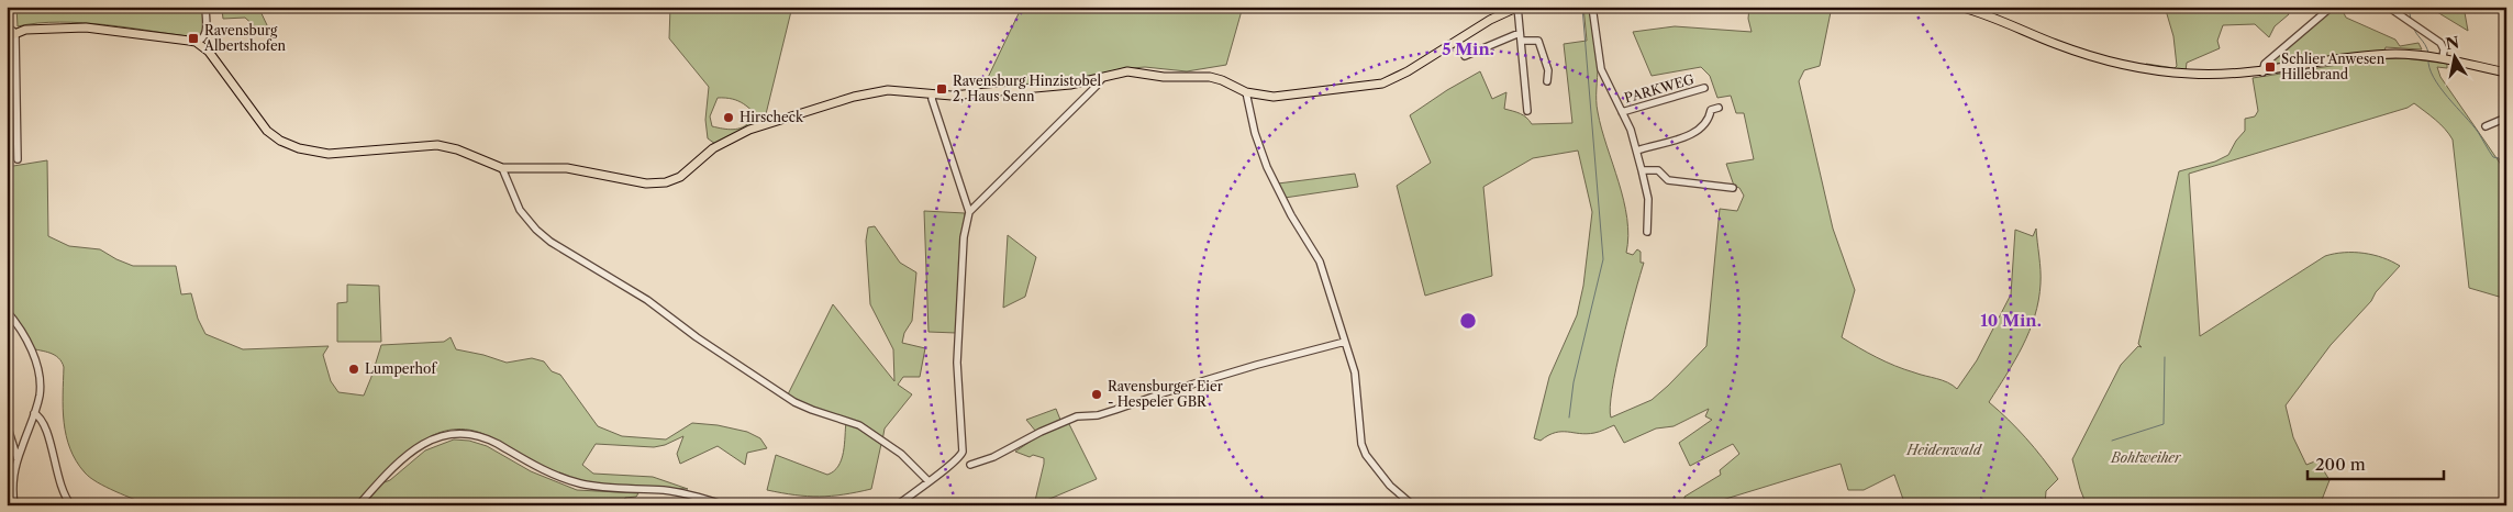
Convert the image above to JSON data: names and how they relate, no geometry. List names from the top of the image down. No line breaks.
{"streets":{"street":["PARKWEG"]},"parks":["Heidenwald","Bohlweiher"],"places":{"transit":["Ravensburg Albertshofen","Schlier Anwesen Hillebrand","Ravensburg Hinzistobel 2, Haus Senn"],"other":["Hirscheck","Lumperhof","Ravensburger Eier - Hespeler GBR"]},"scale_bar":"200 m","north":"top","rings":["5 Min.","10 Min."]}
